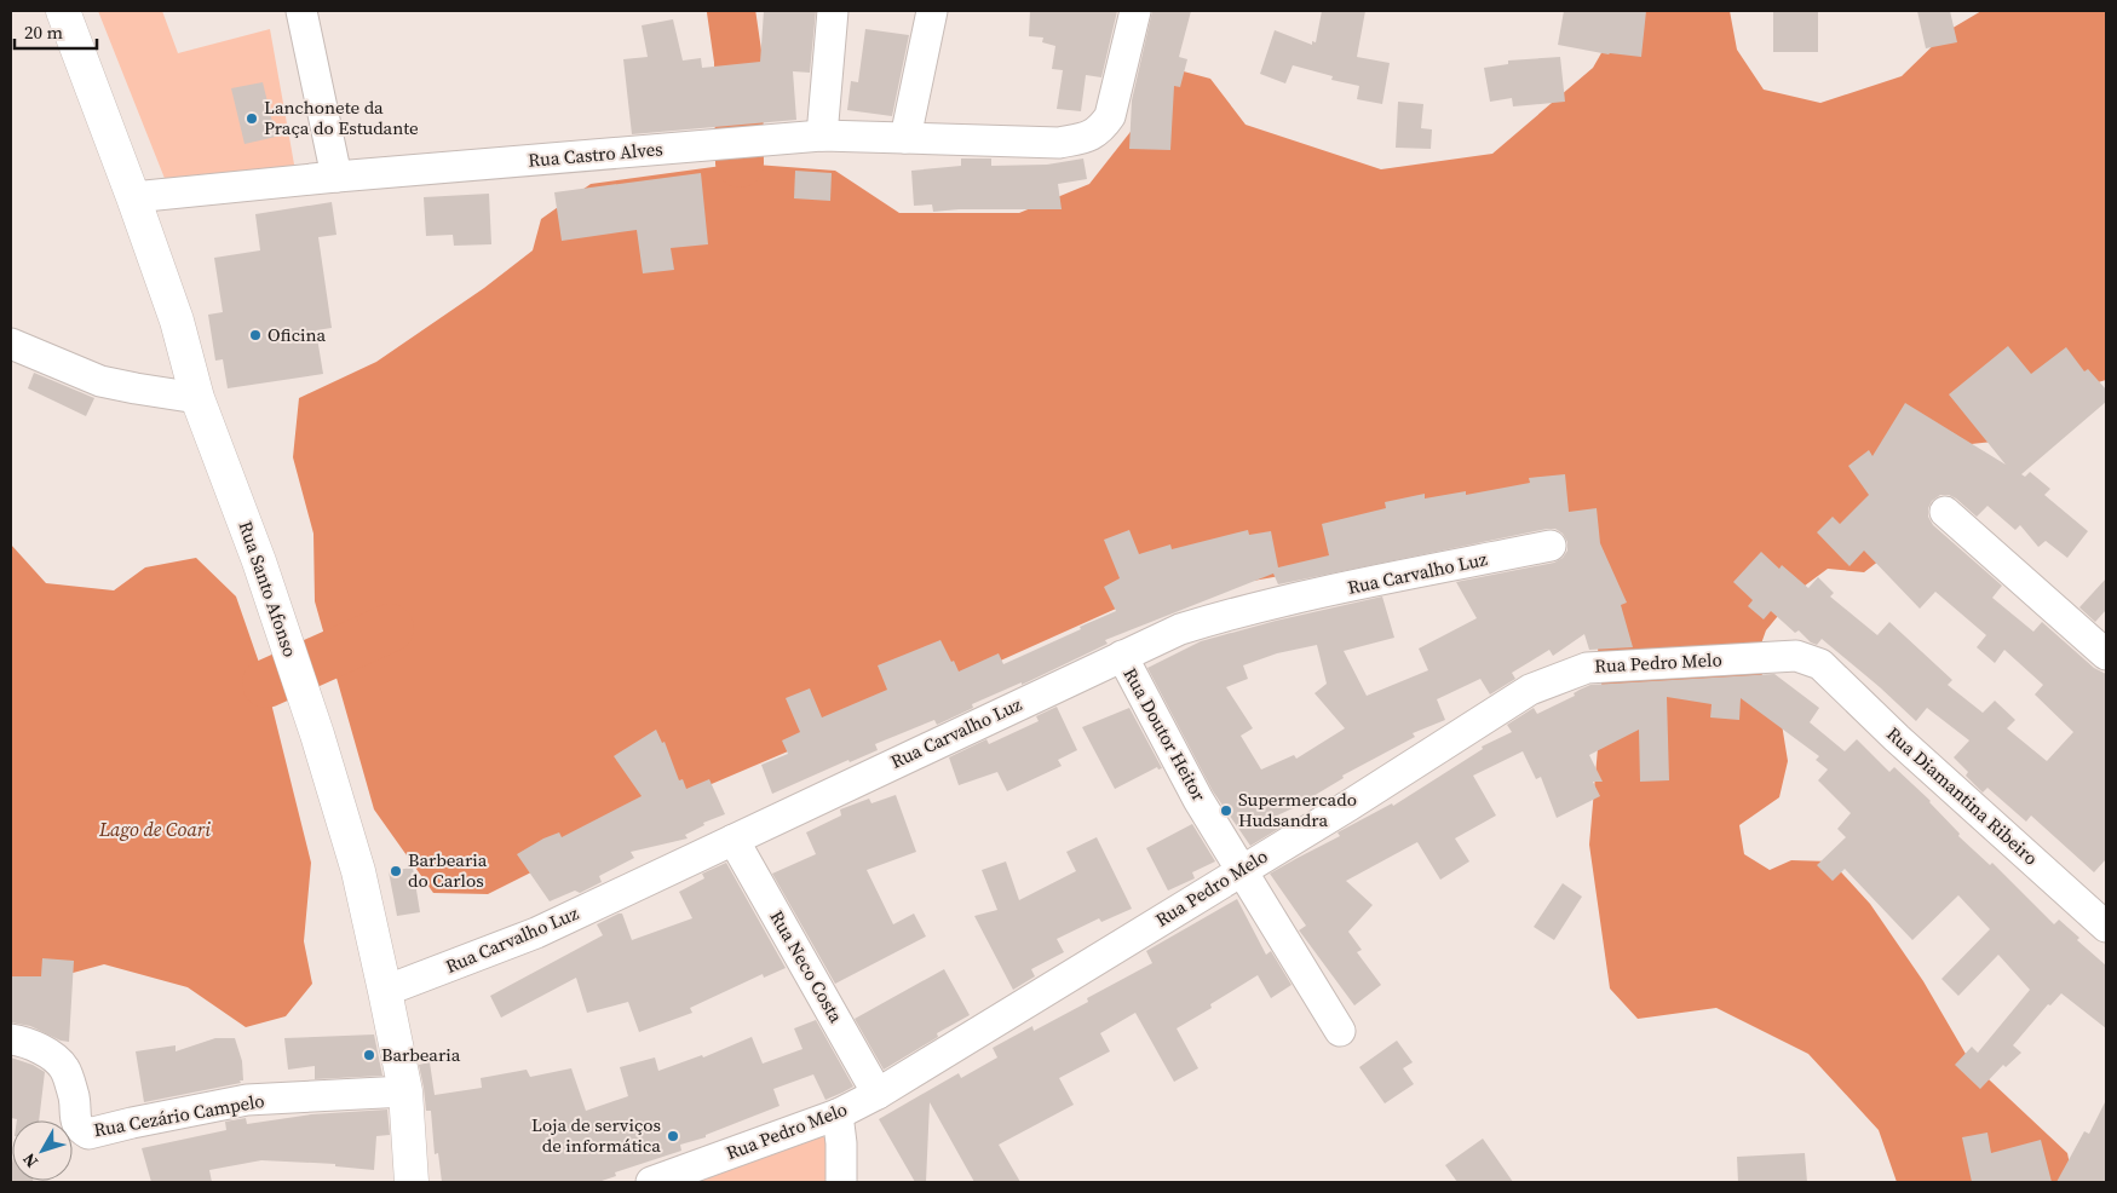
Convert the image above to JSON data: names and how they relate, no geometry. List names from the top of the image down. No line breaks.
{"streets":{"main road":["Rua Santo Afonso"],"street":["Rua Castro Alves","Rua Carvalho Luz","Rua Pedro Melo","Rua Doutor Heitor","Rua Diamantina Ribeiro","Rua Neco Costa","Rua Cezário Campelo"]},"crossings":[["Rua Castro Alves","Rua Santo Afonso"],["Rua Carvalho Luz","Rua Santo Afonso"],["Rua Carvalho Luz","Rua Doutor Heitor"],["Rua Carvalho Luz","Rua Neco Costa"],["Rua Santo Afonso","Rua Cezário Campelo"],["Rua Pedro Melo","Rua Doutor Heitor"],["Rua Pedro Melo","Rua Diamantina Ribeiro"],["Rua Pedro Melo","Rua Neco Costa"]],"water":["Lago de Coari"],"places":["Lanchonete da Praça do Estudante","Oficina","Supermercado Hudsandra","Barbearia do Carlos","Barbearia","Loja de serviços de informática"],"scale_bar":"20 m","north":"bottom left"}
